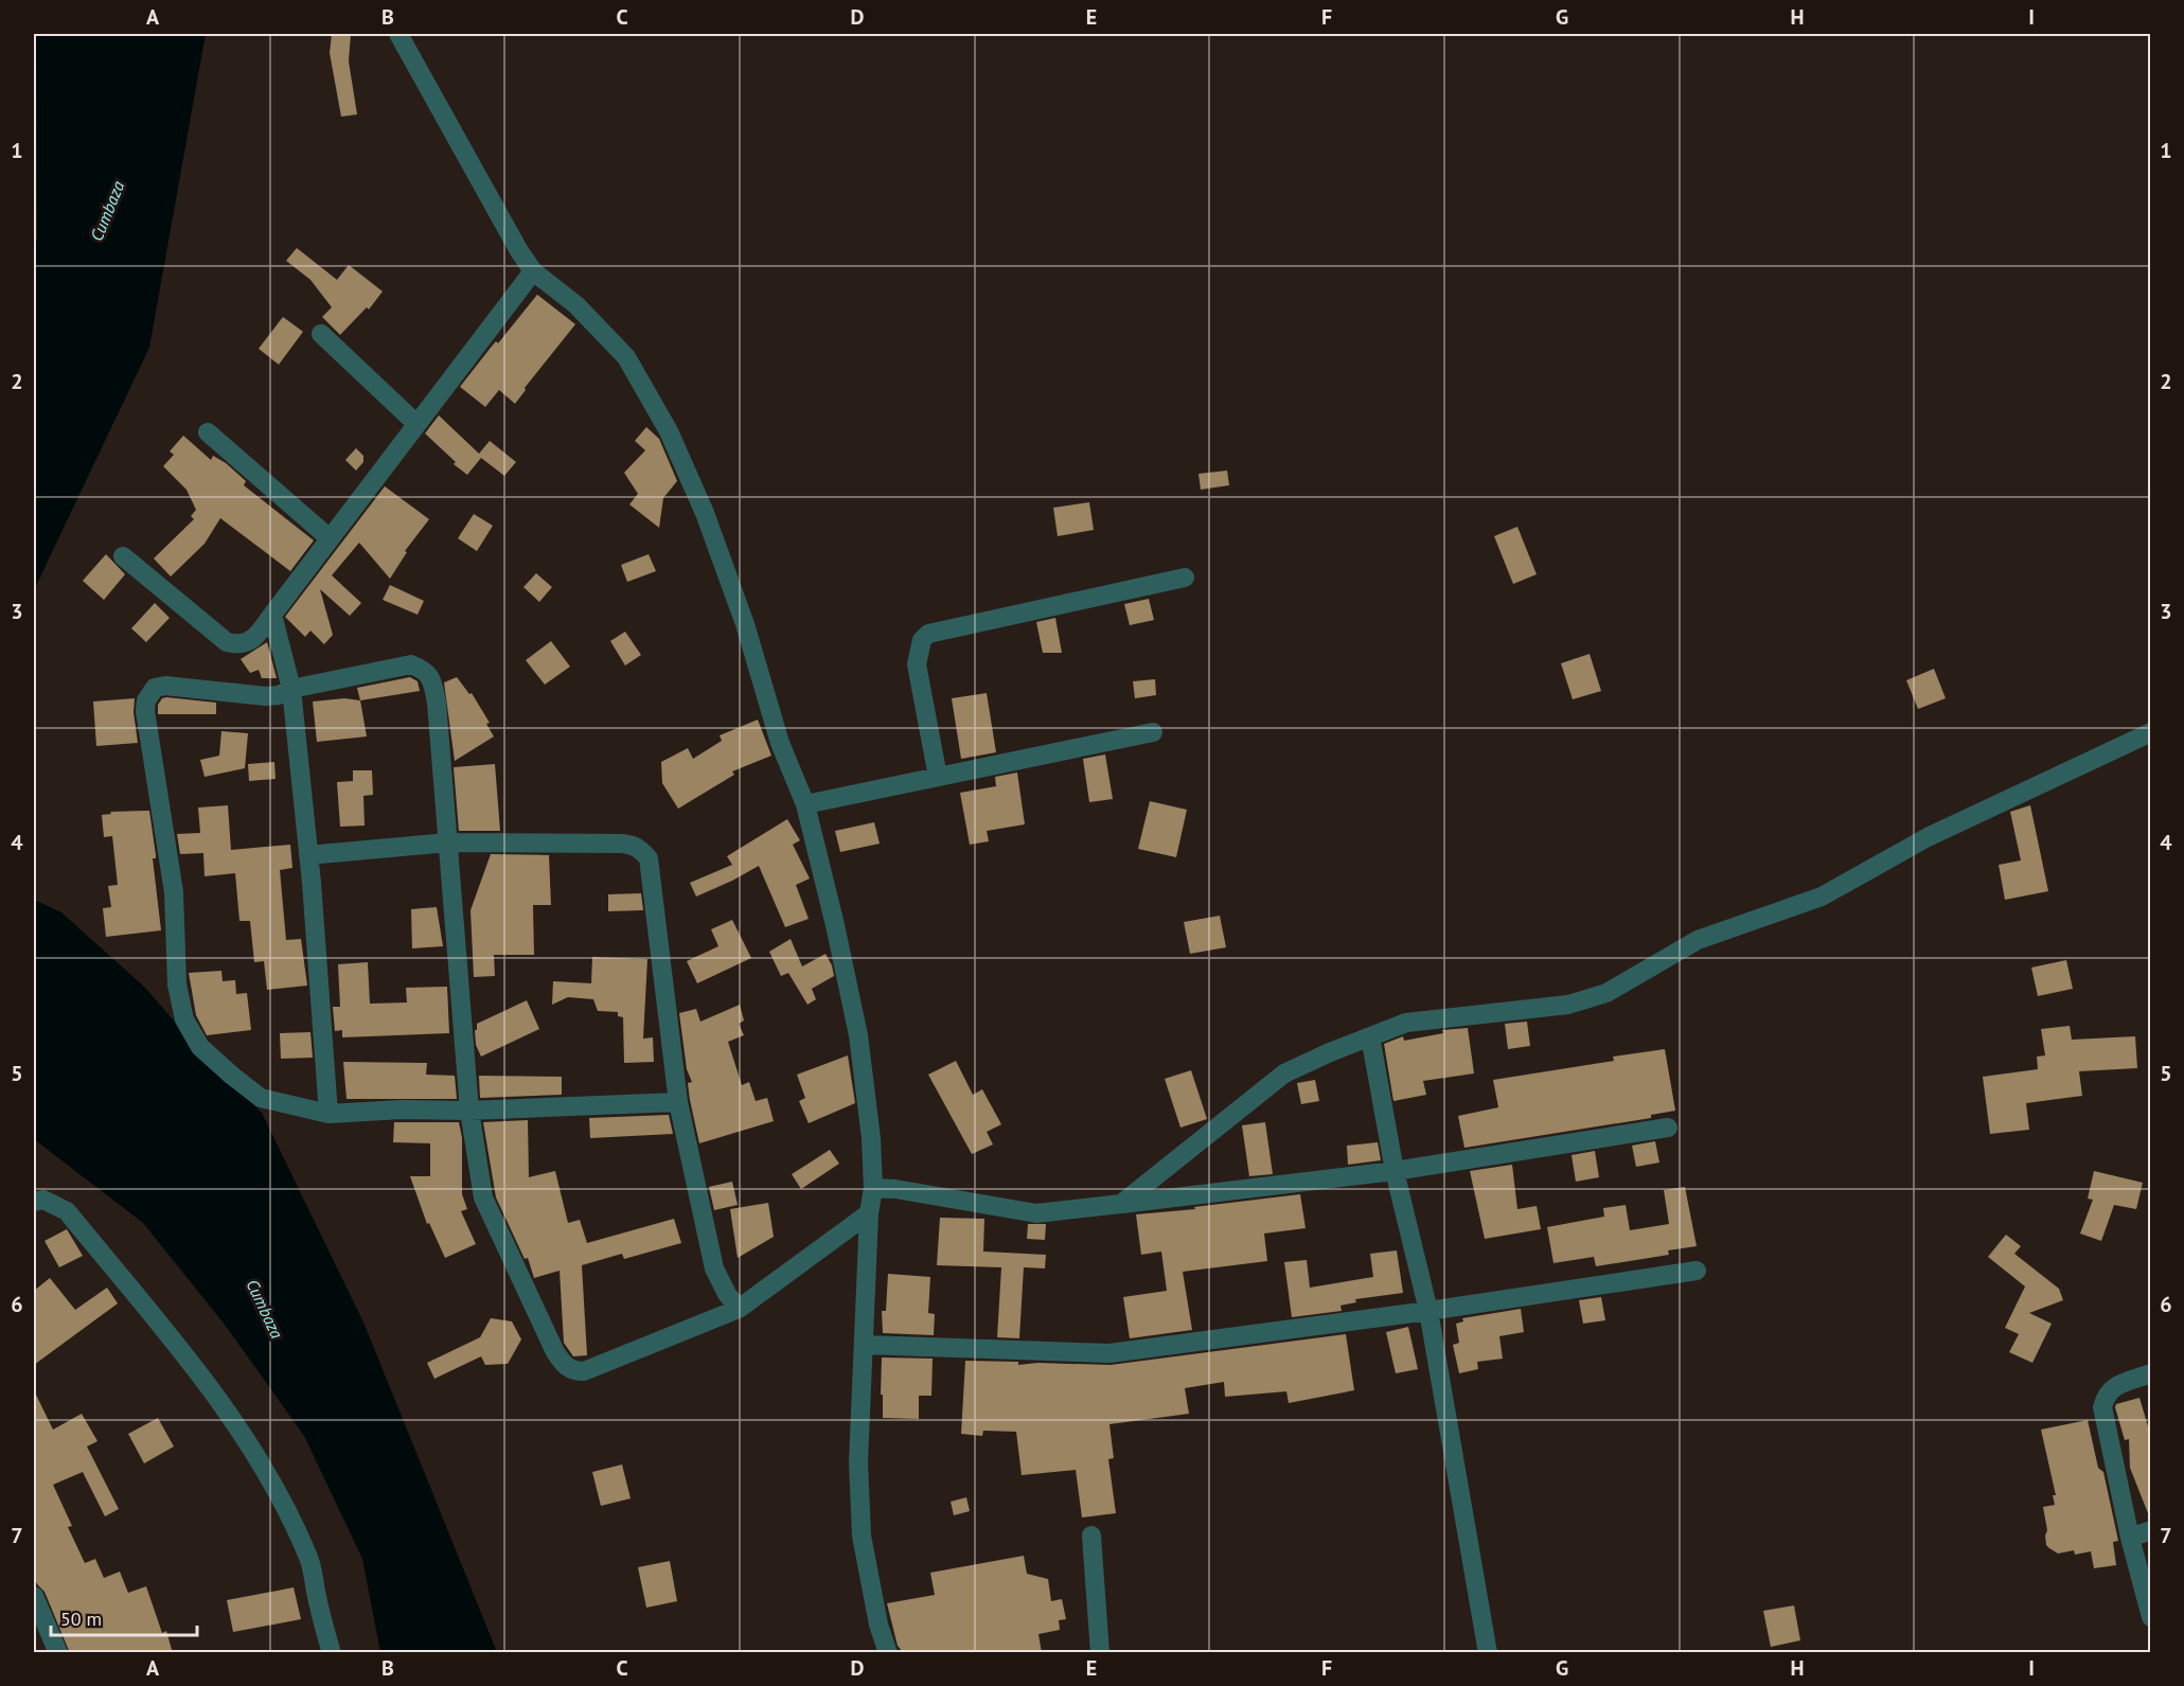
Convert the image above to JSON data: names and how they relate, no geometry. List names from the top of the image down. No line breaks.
{"water":["Cumbaza"],"scale_bar":"50 m","grid":{"columns":["A","B","C","D","E","F","G","H","I"],"rows":["1","2","3","4","5","6","7"]}}
